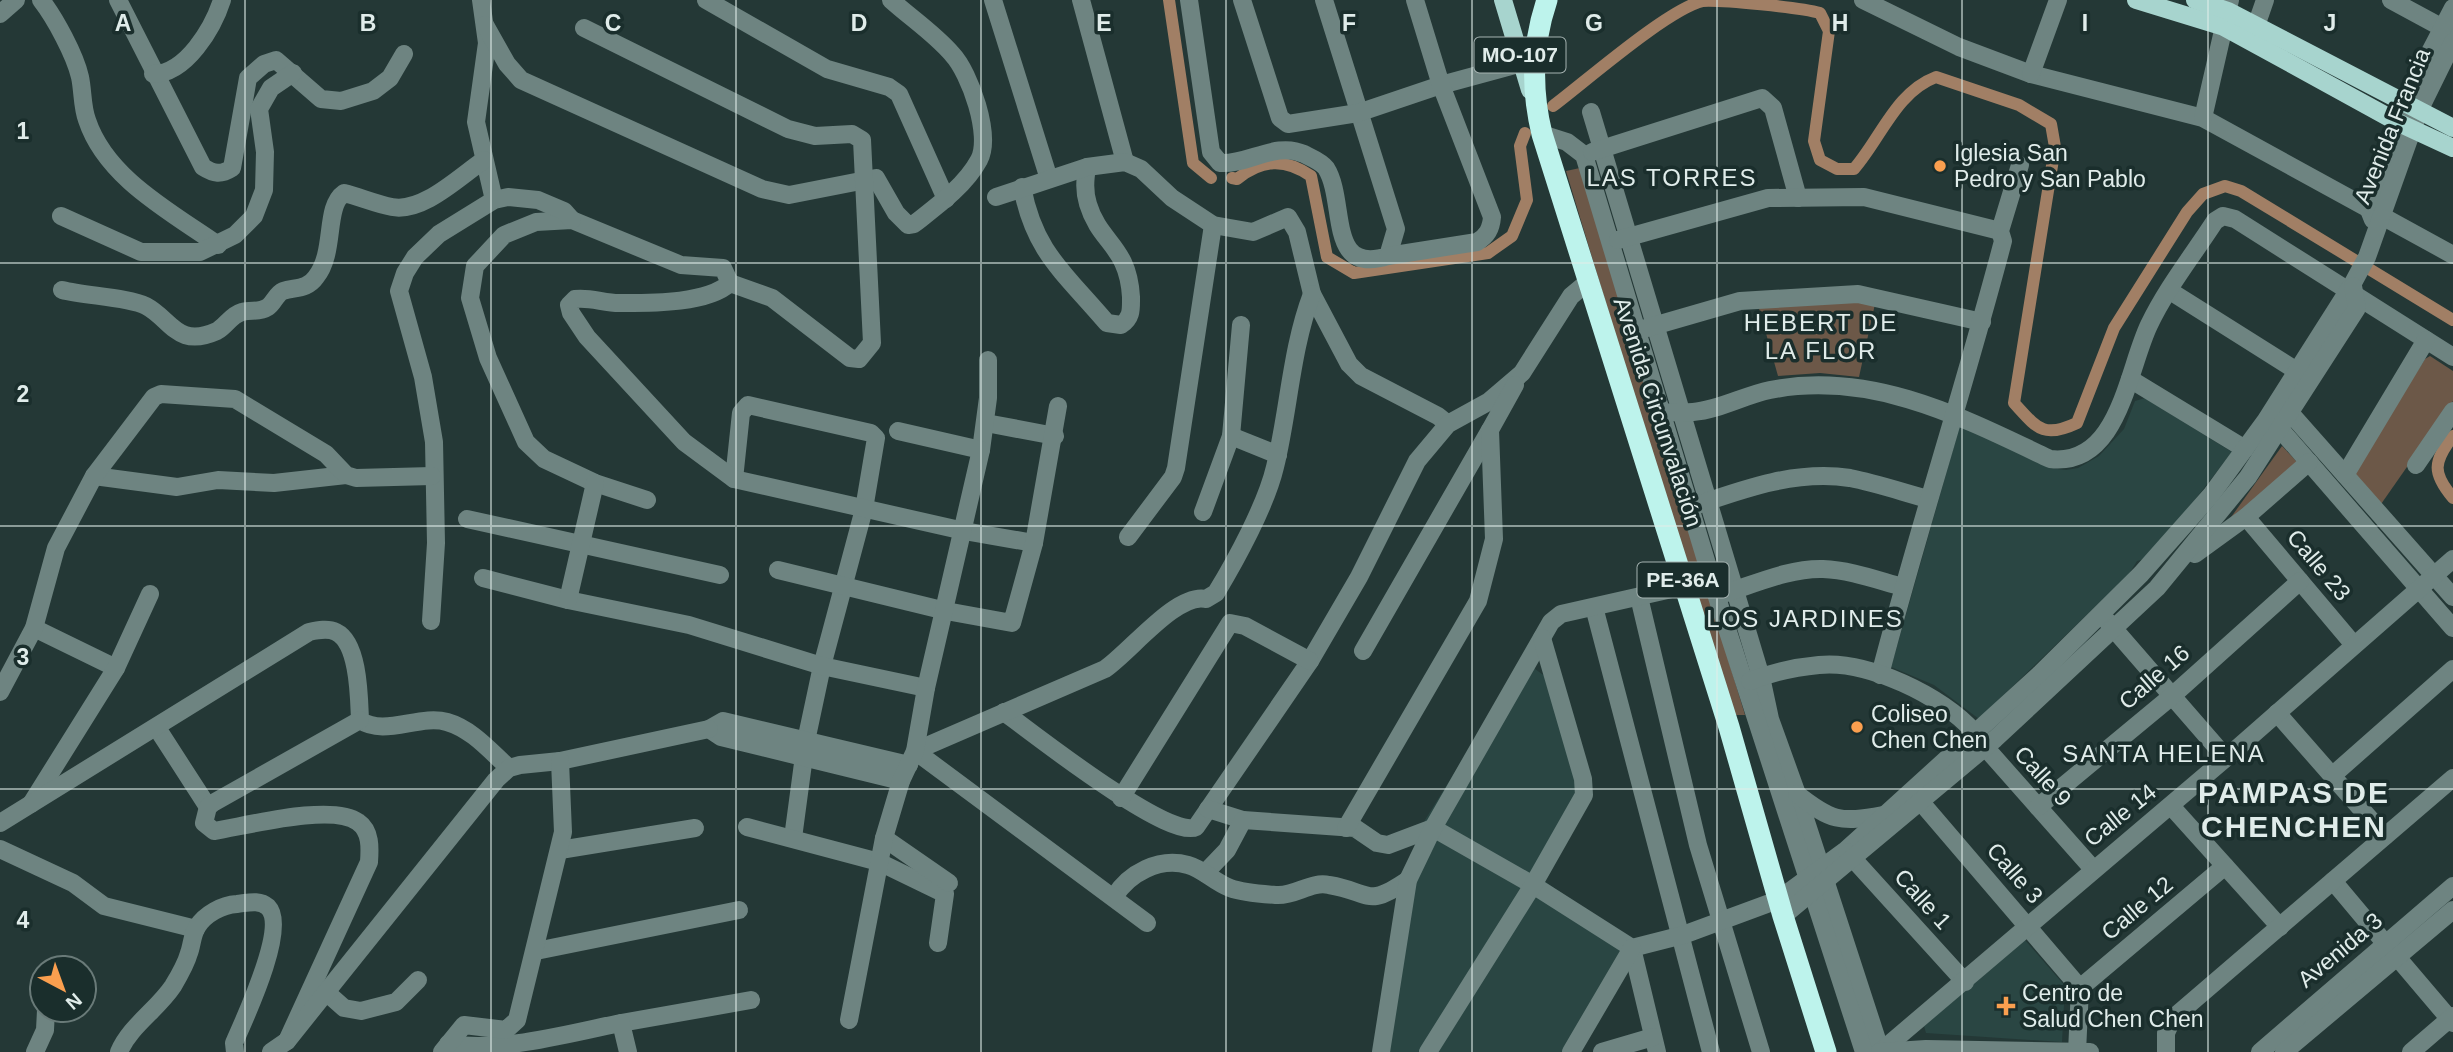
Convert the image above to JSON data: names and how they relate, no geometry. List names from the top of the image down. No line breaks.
{"streets":{"highway":["Avenida Circunvalación","PE-36A"],"main road":["MO-107"],"street":["Avenida Francia","Calle 23","Calle 16","Calle 9","Calle 14","Calle 3","Calle 1","Calle 12","Avenida 3"]},"crossings":[["Calle 23","Calle 16"],["Calle 23","Calle 14"],["Calle 16","Calle 9"],["Calle 9","Calle 14"],["Calle 14","Calle 3"],["Calle 14","Calle 1"],["Calle 3","Calle 12"]],"districts":["LAS TORRES","HEBERT DE LA FLOR","LOS JARDINES","SANTA HELENA","PAMPAS DE CHENCHEN"],"places":{"other":["Iglesia San Pedro y San Pablo","Coliseo Chen Chen"],"health":["Centro de Salud Chen Chen"]},"north":"bottom right","grid":{"columns":["A","B","C","D","E","F","G","H","I","J"],"rows":["1","2","3","4"]}}
